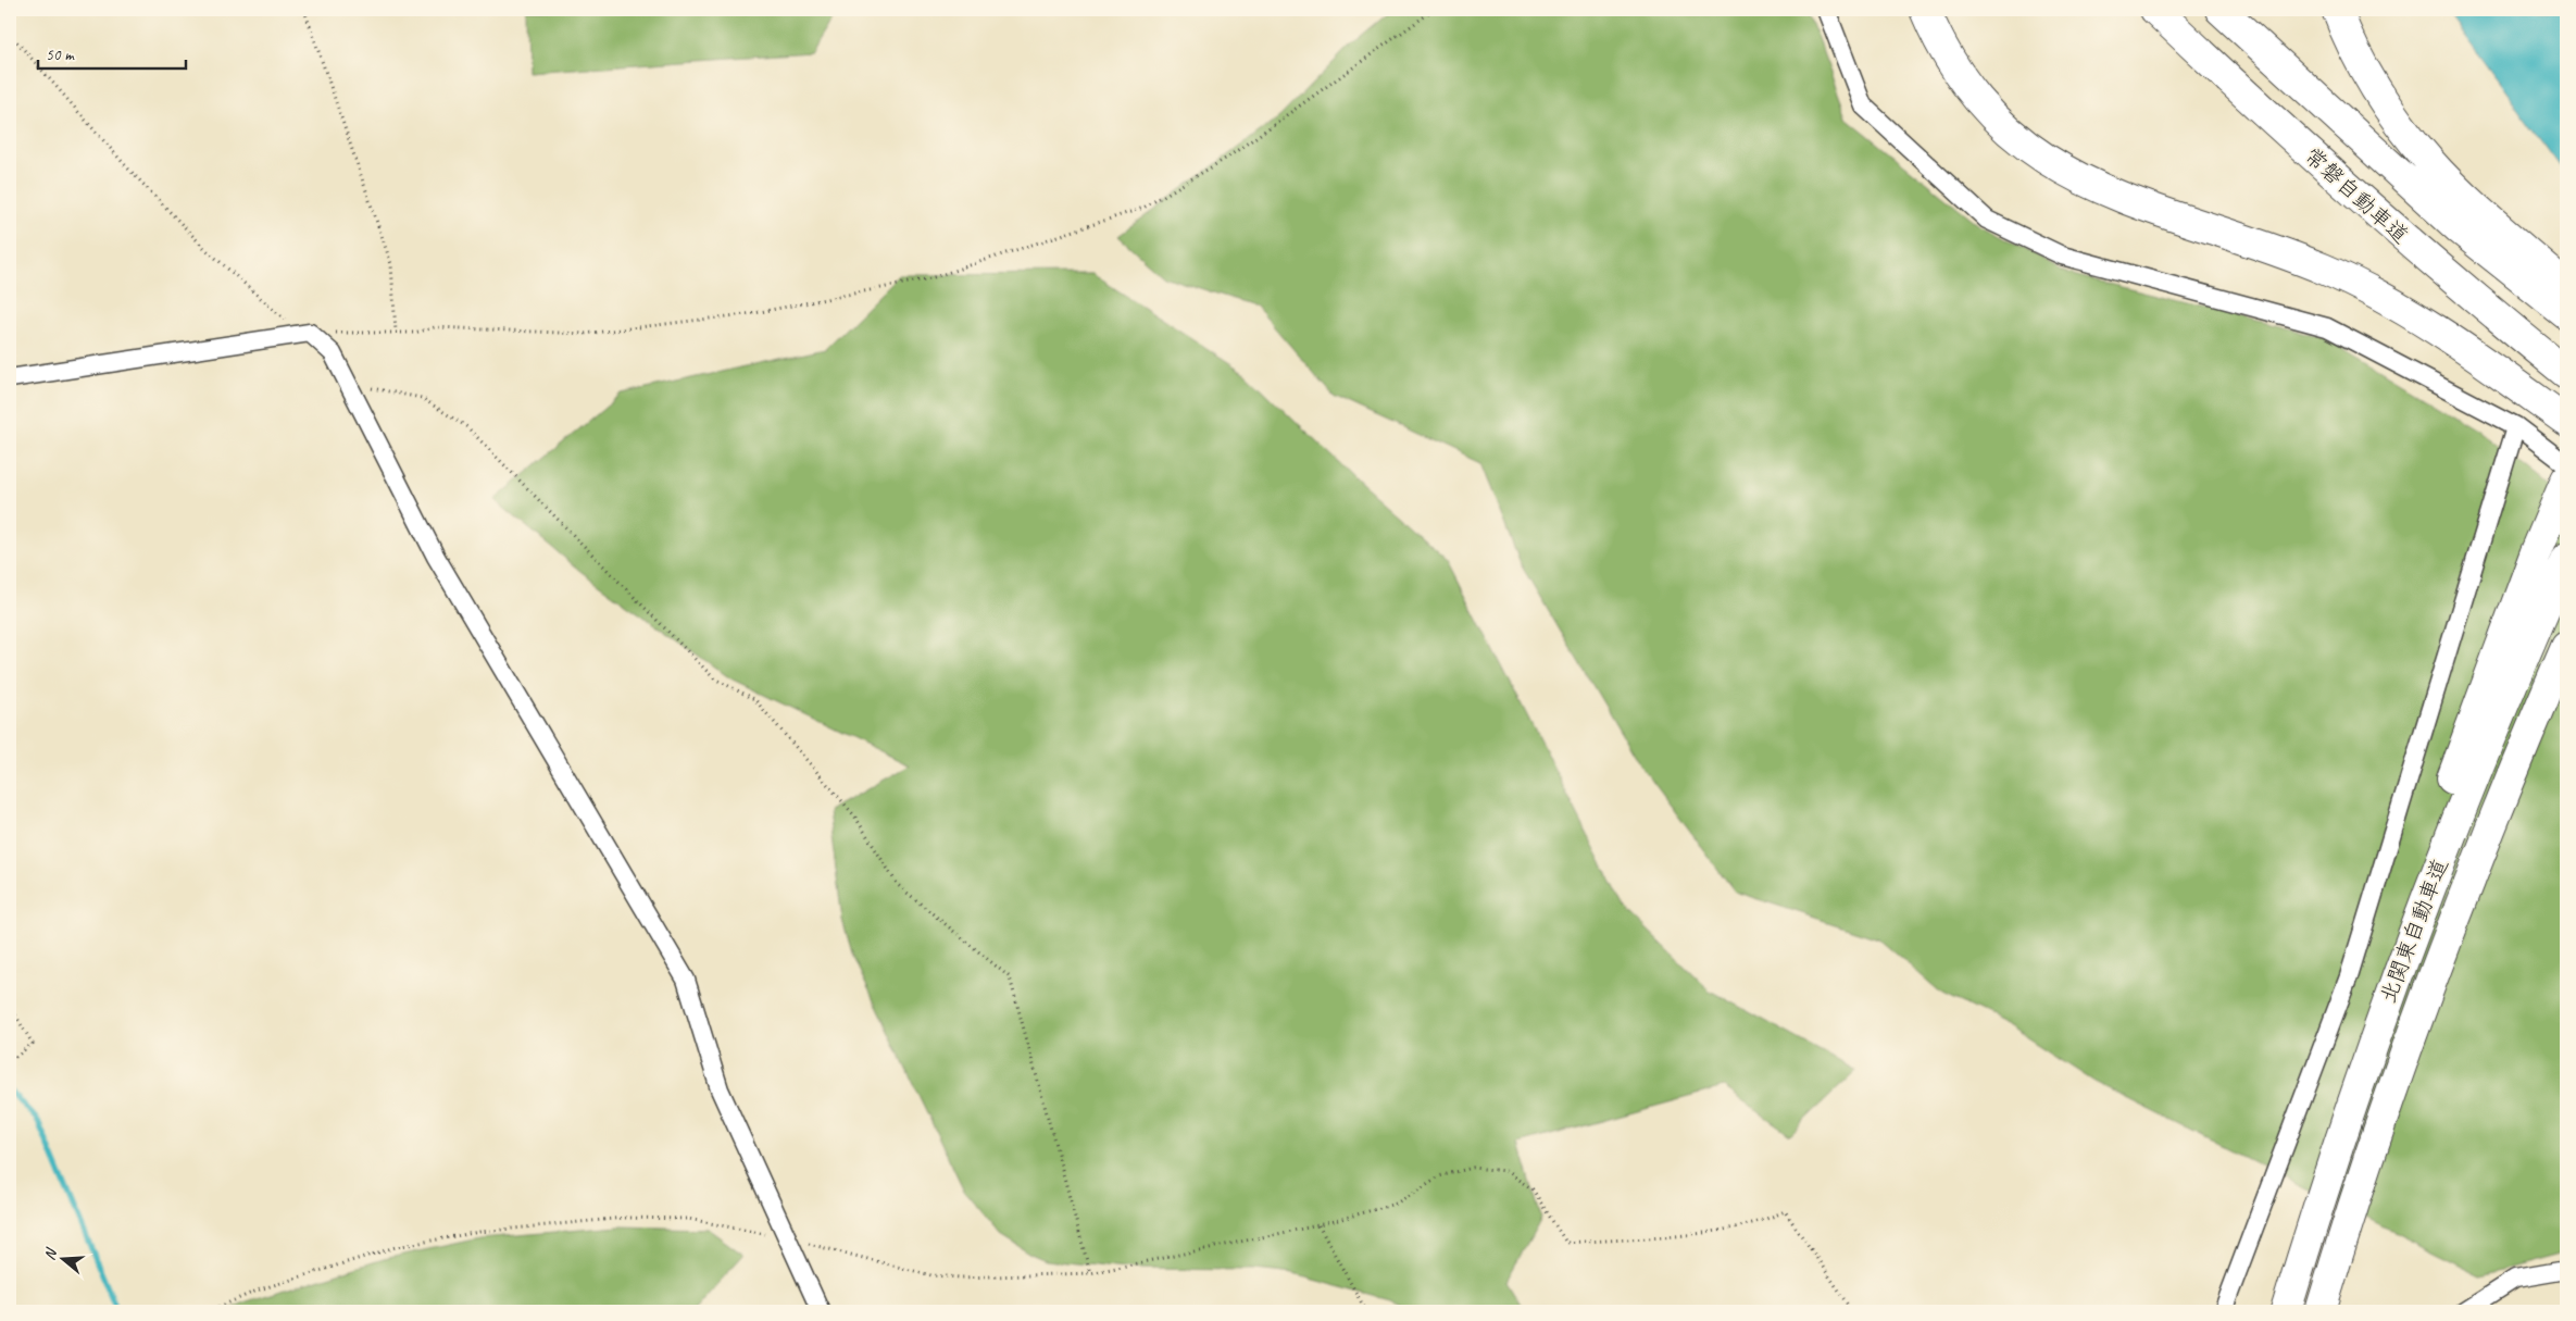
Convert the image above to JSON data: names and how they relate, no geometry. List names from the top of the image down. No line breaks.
{"streets":{"highway":["常磐自動車道","北関東自動車道"]},"scale_bar":"50 m","north":"left"}
